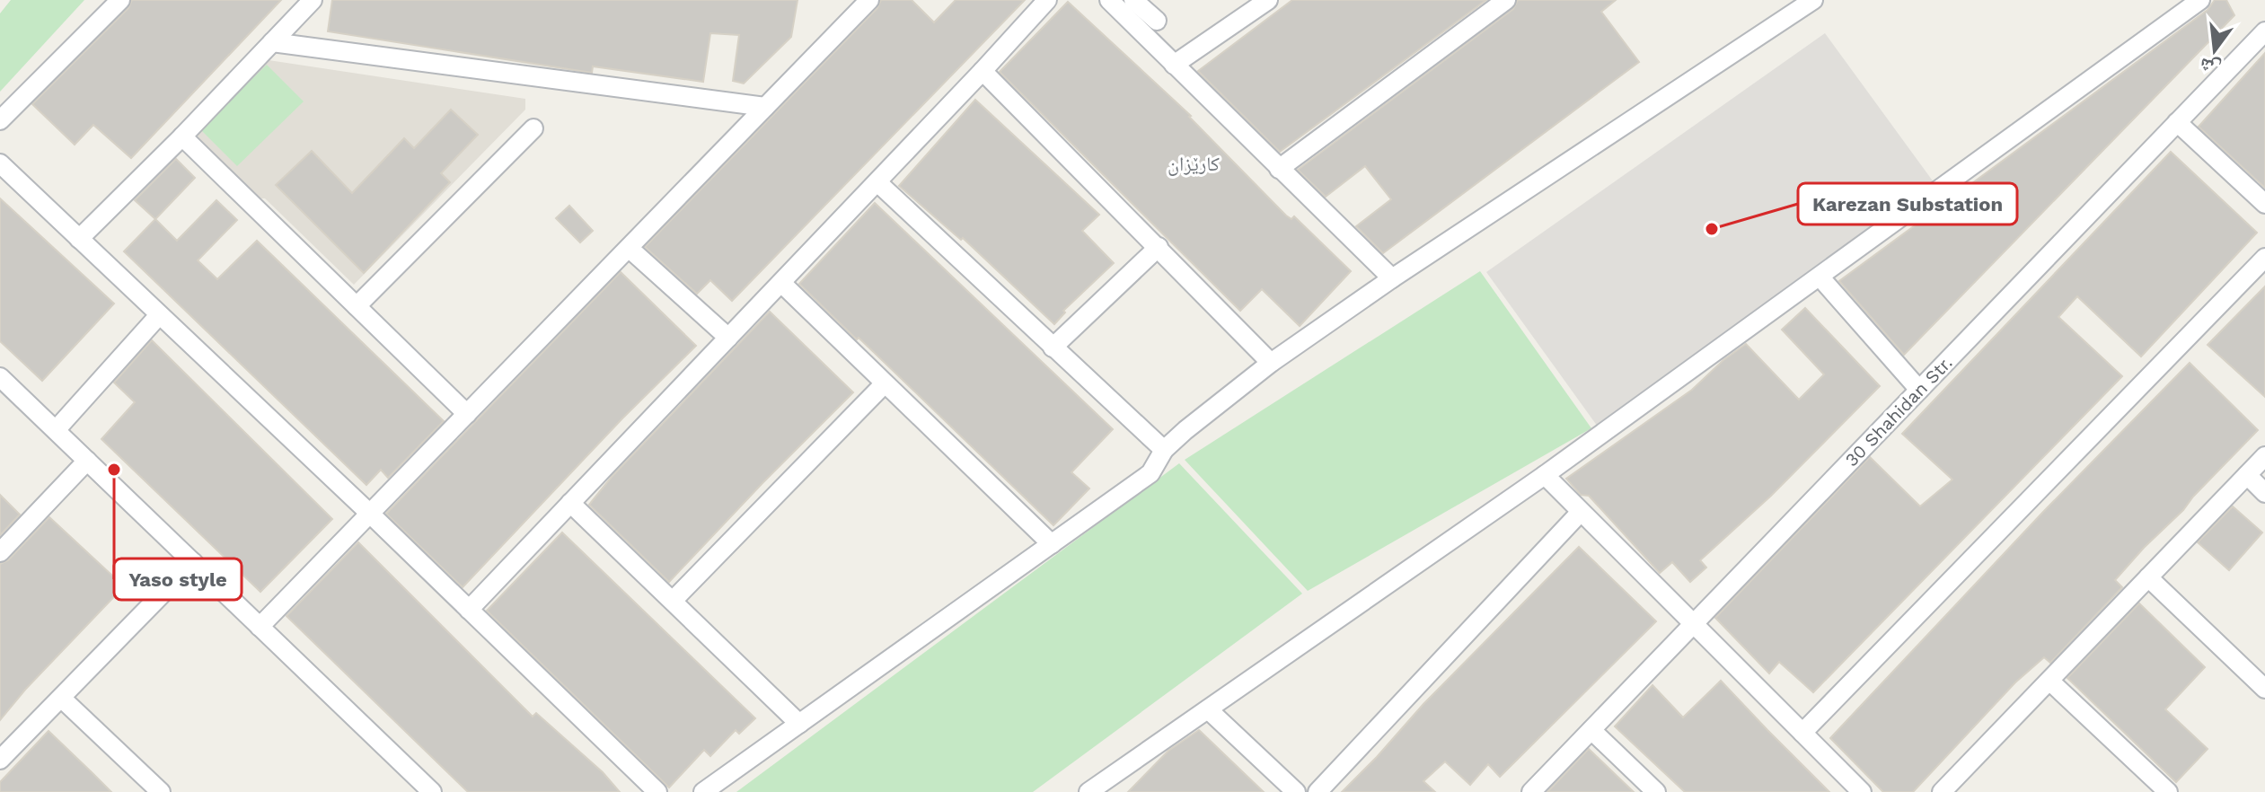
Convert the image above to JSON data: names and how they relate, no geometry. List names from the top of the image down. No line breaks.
{"streets":{"street":["30 Shahidan Str."]},"districts":["کارێزان"],"places":["Karezan Substation","Yaso style"],"north":"bottom"}
